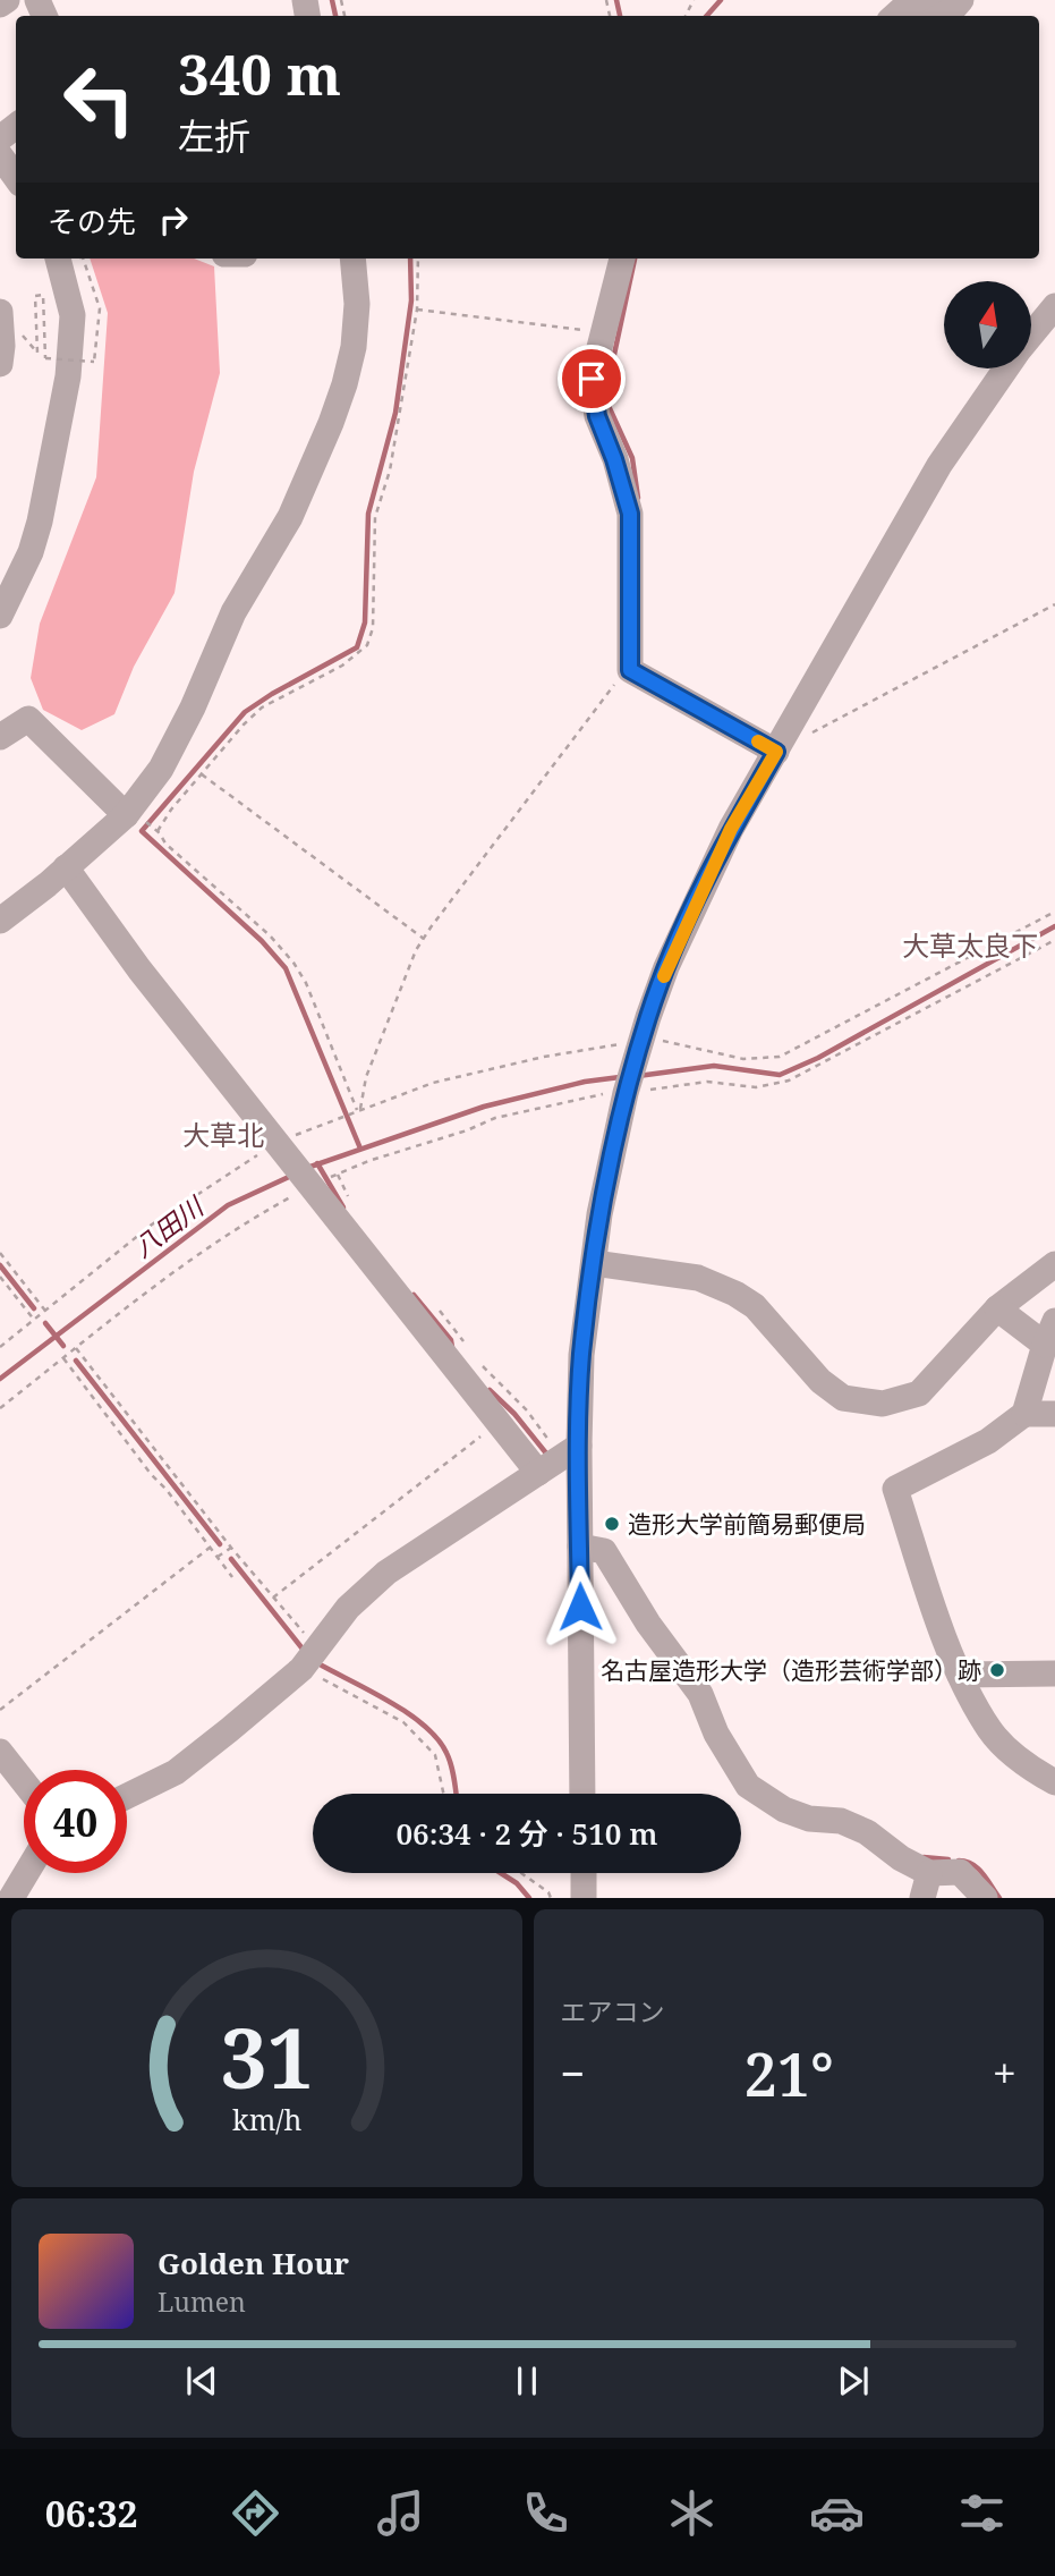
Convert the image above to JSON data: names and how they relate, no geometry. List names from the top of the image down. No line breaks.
{"districts":["大草太良下","大草北"],"water":["八田川"],"places":["造形大学前簡易郵便局","名古屋造形大学（造形芸術学部）跡"],"north":"top","page":{"turn":["340 m","左折"],"then":"その先","limit":"40","trip":"06:34 · 2 分 · 510 m","tile":"エアコン","heat":["−","21°","+"],"song":["Golden Hour","Lumen"],"tabs":"06:32","gauge":["31","km/h"]}}
